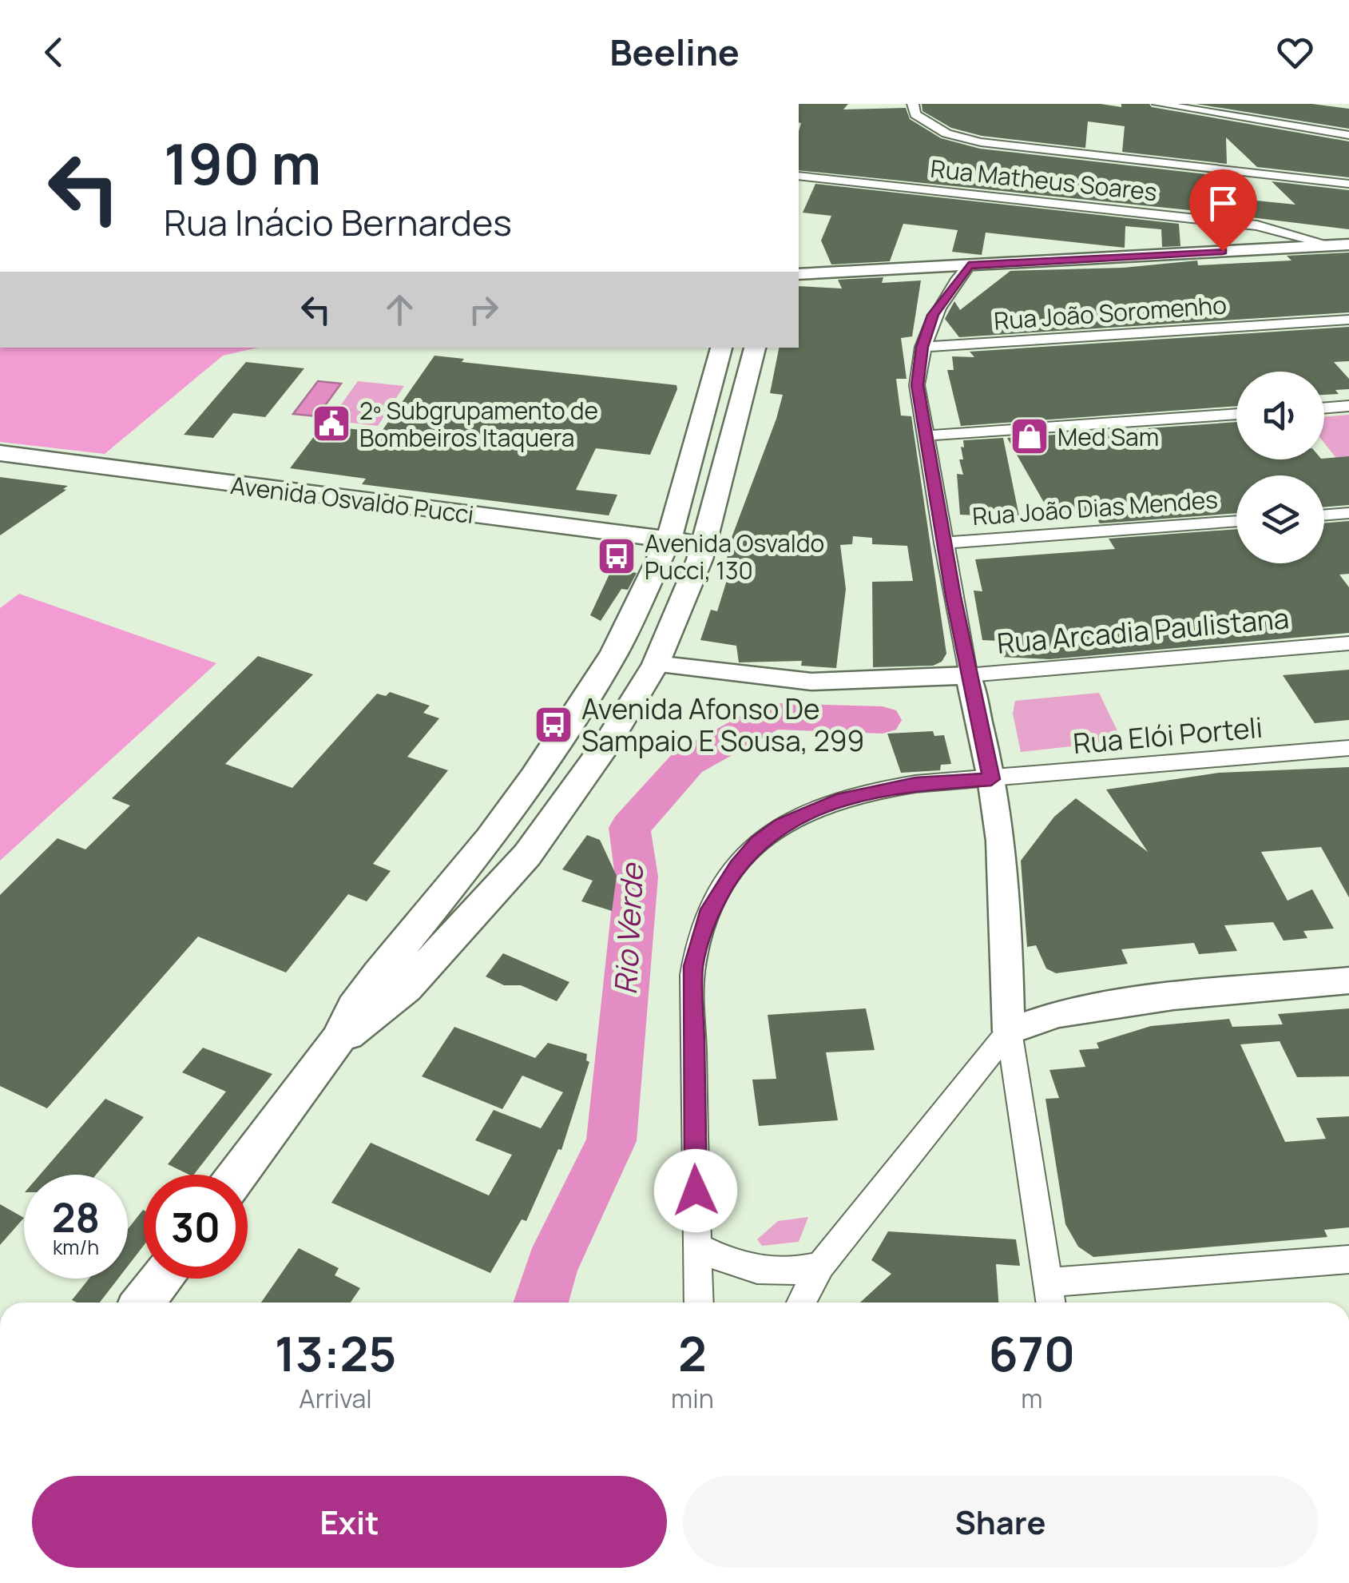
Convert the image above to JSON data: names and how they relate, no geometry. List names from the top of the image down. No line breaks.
{"streets":{"main road":["Avenida Osvaldo Pucci"],"street":["Rua Matheus Soares","Rua João Soromenho","Rua João Dias Mendes","Rua Arcadia Paulistana","Rua Elói Porteli"]},"water":["Rio Verde"],"places":{"public building":["2º Subgrupamento de Bombeiros Itaquera"],"shop":["Med Sam"],"bus stop":["Avenida Osvaldo Pucci, 130","Avenida Afonso De Sampaio E Sousa, 299"]},"page":{"header":"Beeline","turn":["190 m","Rua Inácio Bernardes"],"speed":"28 km/h","limit":"30","eta":["13:25","Arrival","2","min","670","m"],"buttons":["Exit","Share"]}}
